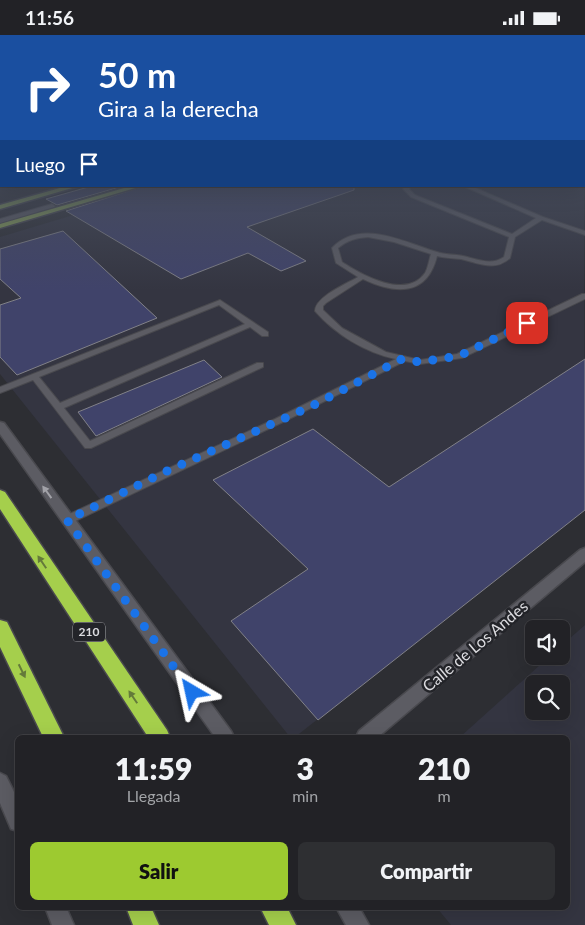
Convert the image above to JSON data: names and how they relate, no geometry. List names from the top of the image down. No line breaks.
{"streets":{"highway":["210"],"street":["Calle de Los Andes"]},"page":{"status":"11:56","turn":["50 m","Gira a la derecha"],"then":"Luego","eta":["11:59","Llegada","3","min","210","m"],"buttons":["Salir","Compartir"]}}
